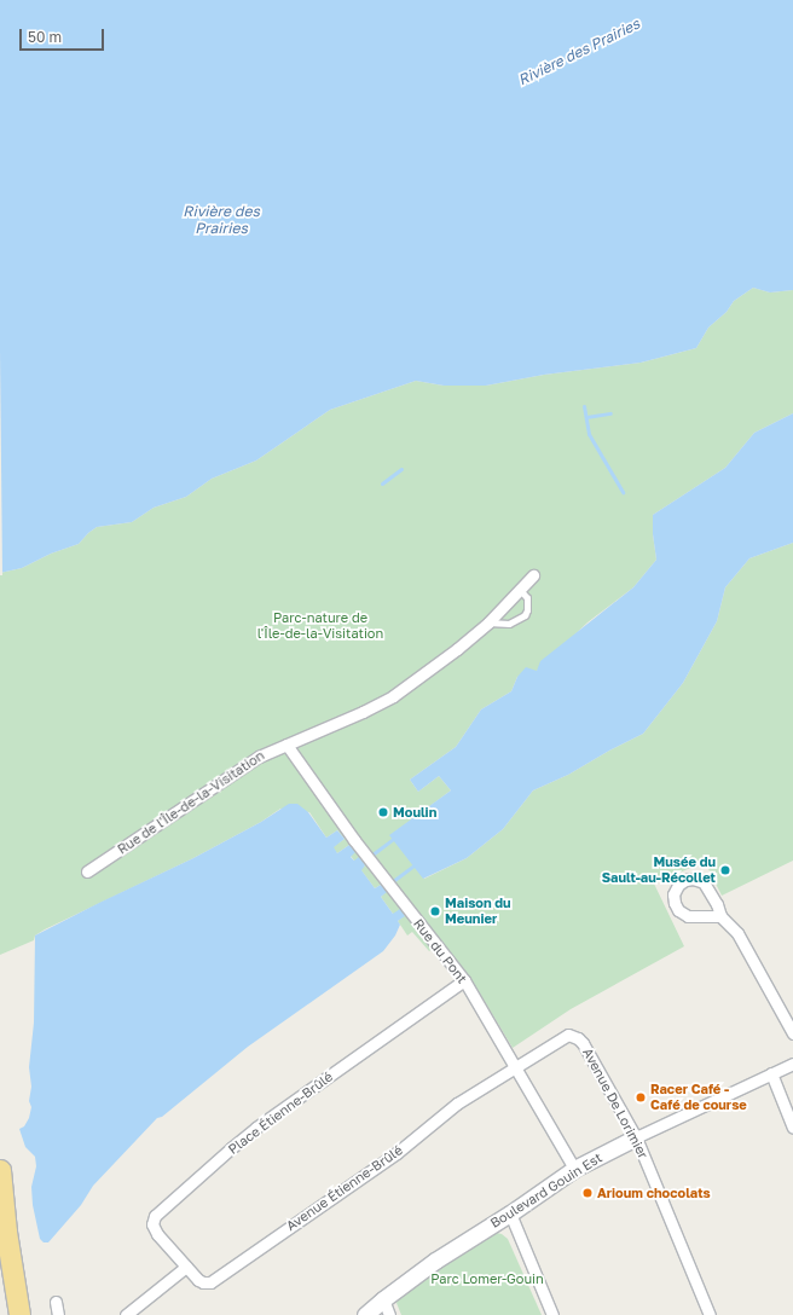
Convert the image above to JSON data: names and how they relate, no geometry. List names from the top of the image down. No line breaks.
{"streets":{"street":["Rue de l'Île-de-la-Visitation","Rue du Pont","Avenue De Lorimier","Place Étienne-Brûlé","Avenue Étienne-Brûlé","Boulevard Gouin Est"]},"crossings":[["Rue de l'Île-de-la-Visitation","Rue du Pont"],["Rue du Pont","Place Étienne-Brûlé"],["Rue du Pont","Avenue Étienne-Brûlé"],["Rue du Pont","Boulevard Gouin Est"],["Avenue De Lorimier","Avenue Étienne-Brûlé"],["Avenue De Lorimier","Boulevard Gouin Est"],["Place Étienne-Brûlé","Avenue Étienne-Brûlé"]],"water":["Rivière des Prairies"],"parks":["Parc-nature de l'Île-de-la-Visitation","Parc Lomer-Gouin"],"places":["Moulin","Musée du Sault-au-Récollet","Maison du Meunier","Racer Café - Café de course","Arioum chocolats"],"scale_bar":"50 m"}
